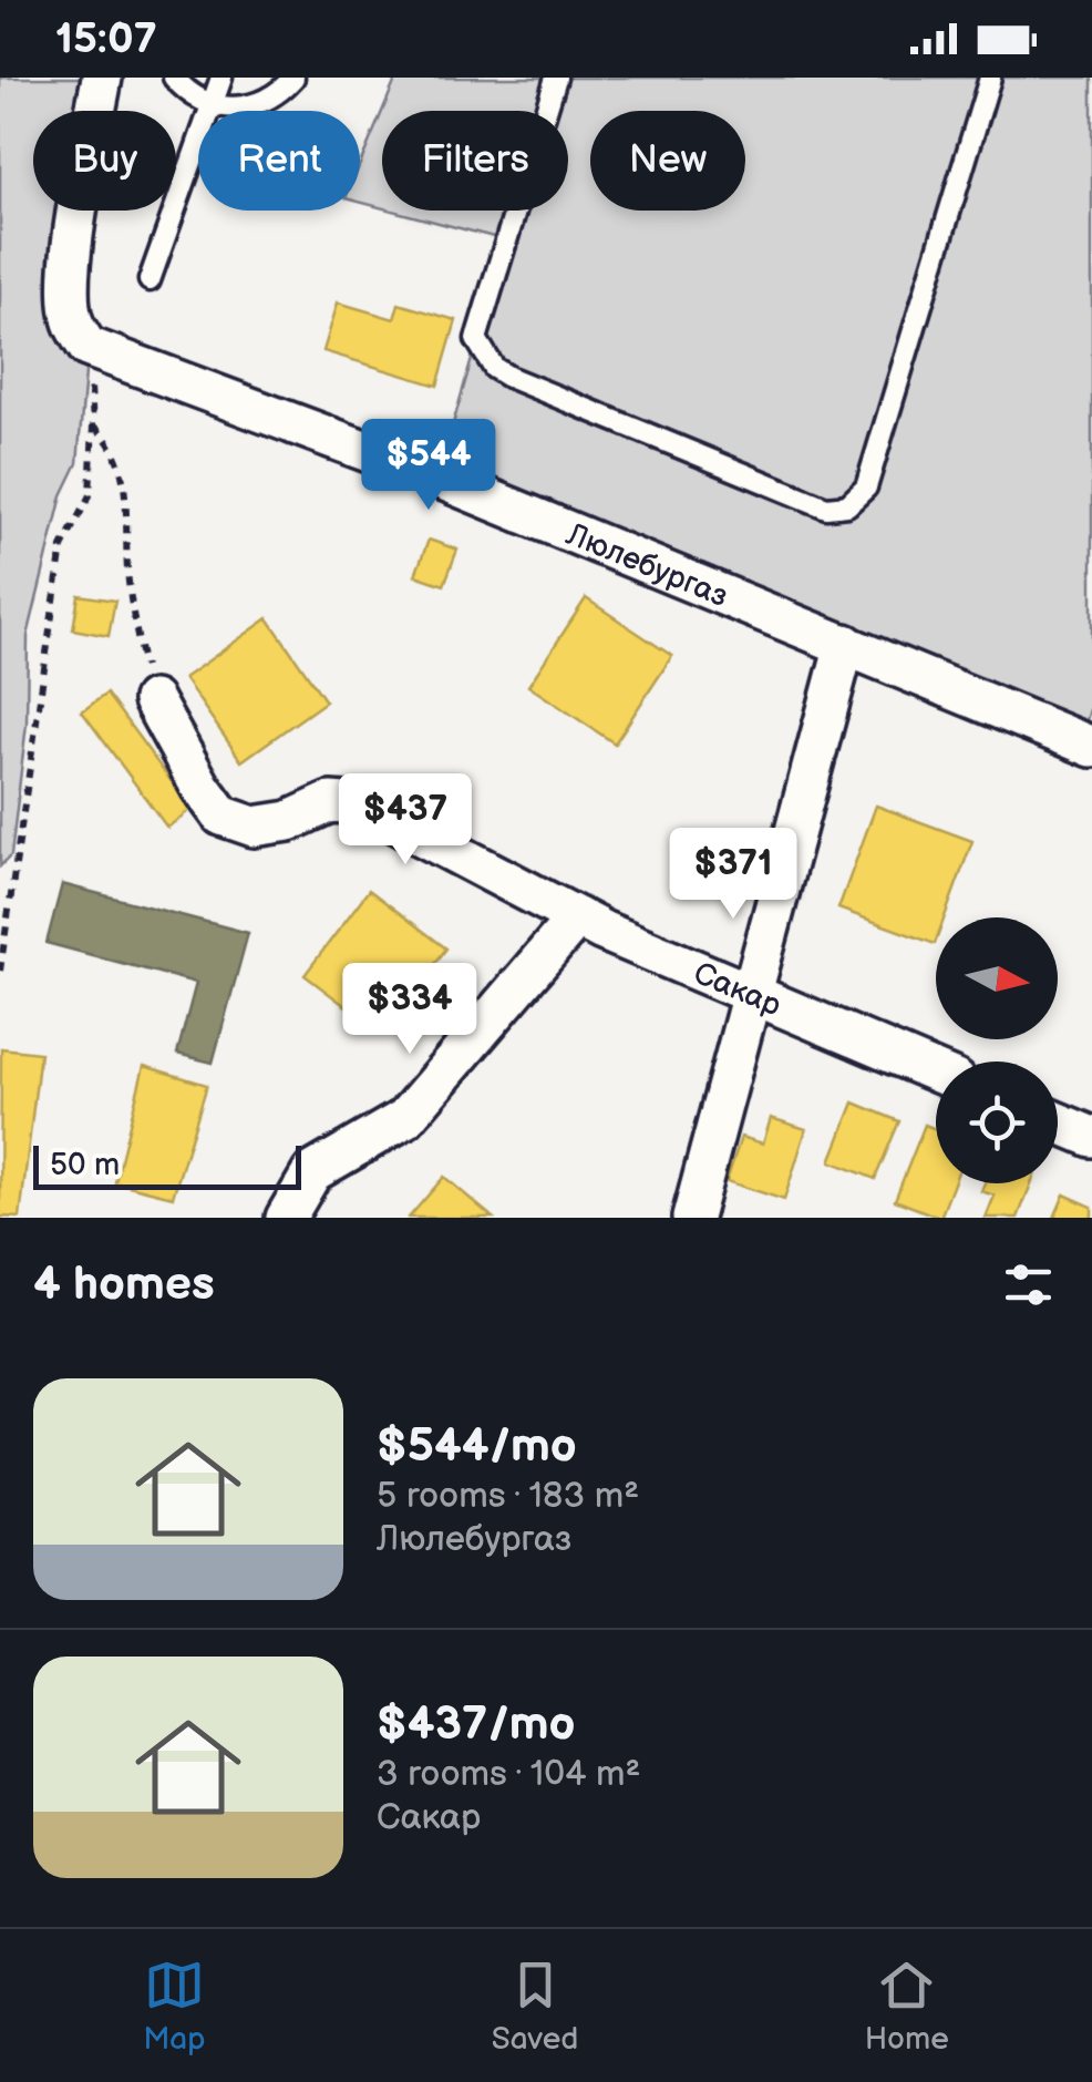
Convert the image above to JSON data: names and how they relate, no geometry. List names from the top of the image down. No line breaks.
{"streets":{"street":["Люлебургаз","Сакар"]},"scale_bar":"50 m","north":"right","page":{"status":"15:07","chip":["Buy","Rent","Filters","New"],"price":["$544","$437","$371","$334"],"scale":"50 m","heading":"4 homes","list":[{"name":"$544/mo","note":"5 rooms · 183 m² · Люлебургаз"},{"name":"$437/mo","note":"3 rooms · 104 m² · Сакар"}],"tabs":["Map","Saved","Home"]}}
